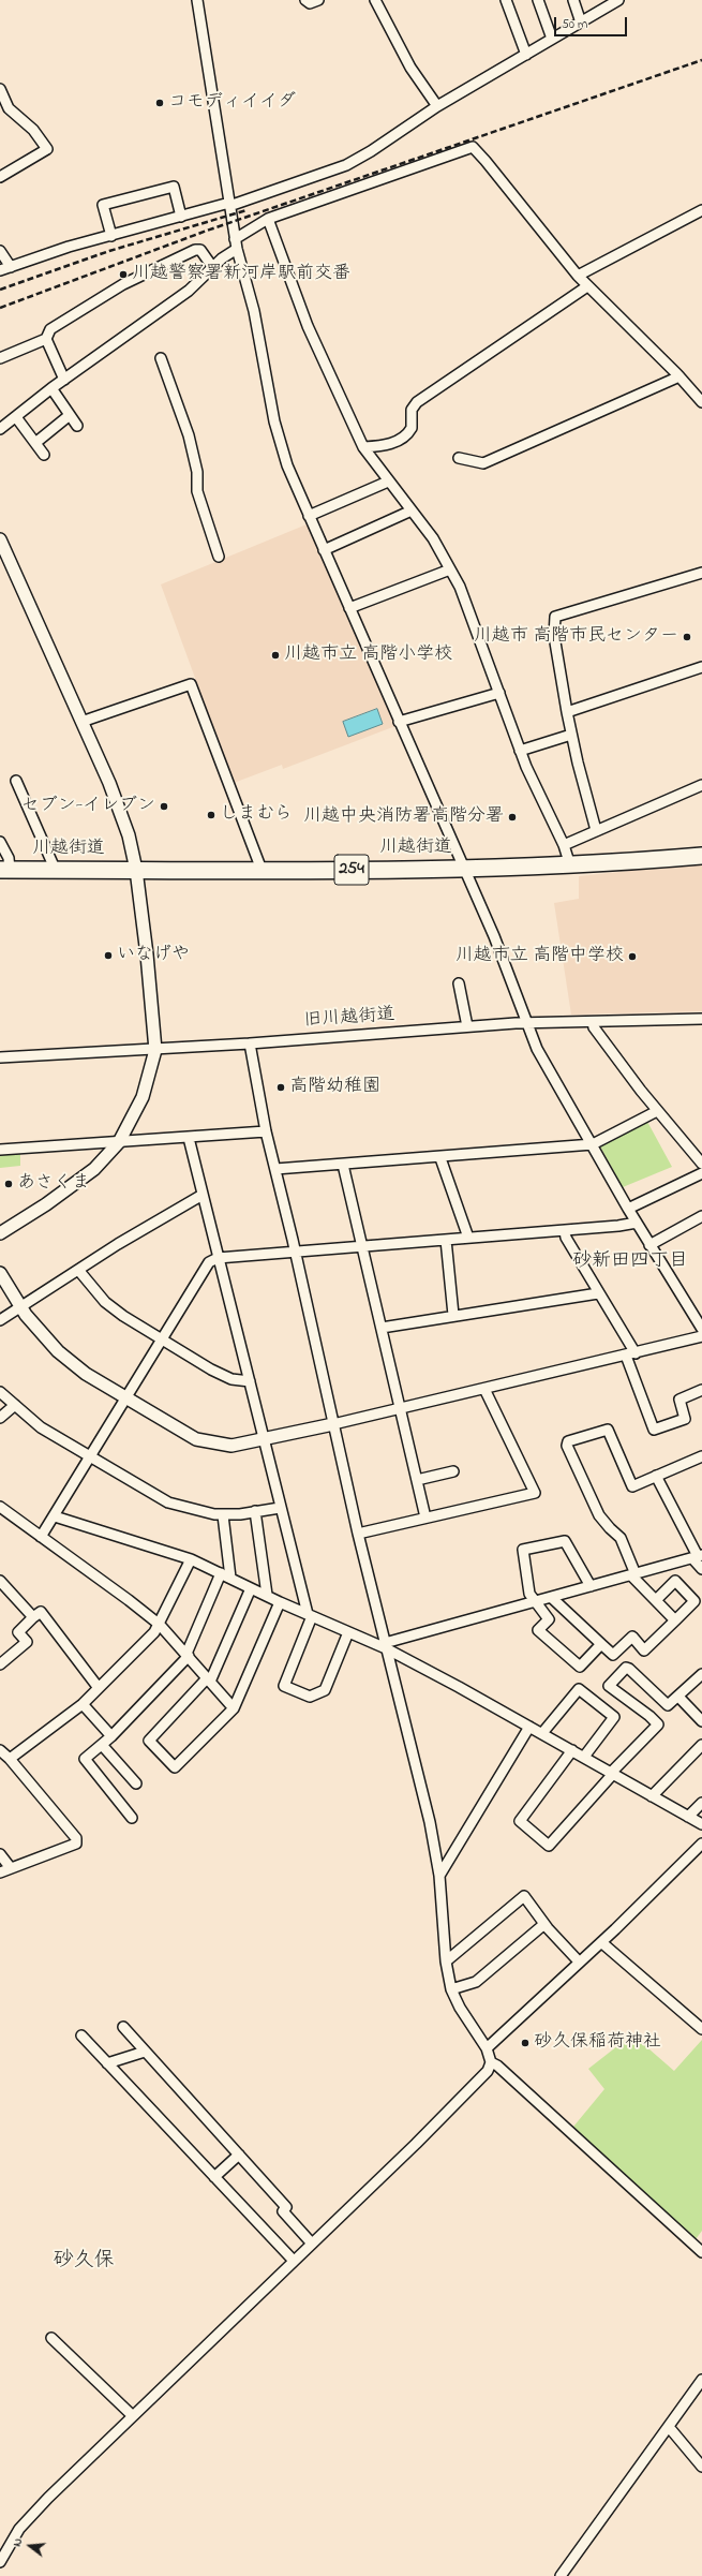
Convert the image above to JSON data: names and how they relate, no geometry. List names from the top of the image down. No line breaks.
{"streets":{"highway":["川越街道","254"],"street":["旧川越街道"]},"districts":["砂新田四丁目","砂久保"],"places":["コモディイイダ","川越警察署新河岸駅前交番","川越市 高階市民センター","川越市立 高階小学校","セブン-イレブン","しまむら","川越中央消防署高階分署","いなげや","川越市立 高階中学校","高階幼稚園","あさくま","砂久保稲荷神社"],"scale_bar":"50 m","north":"left"}
